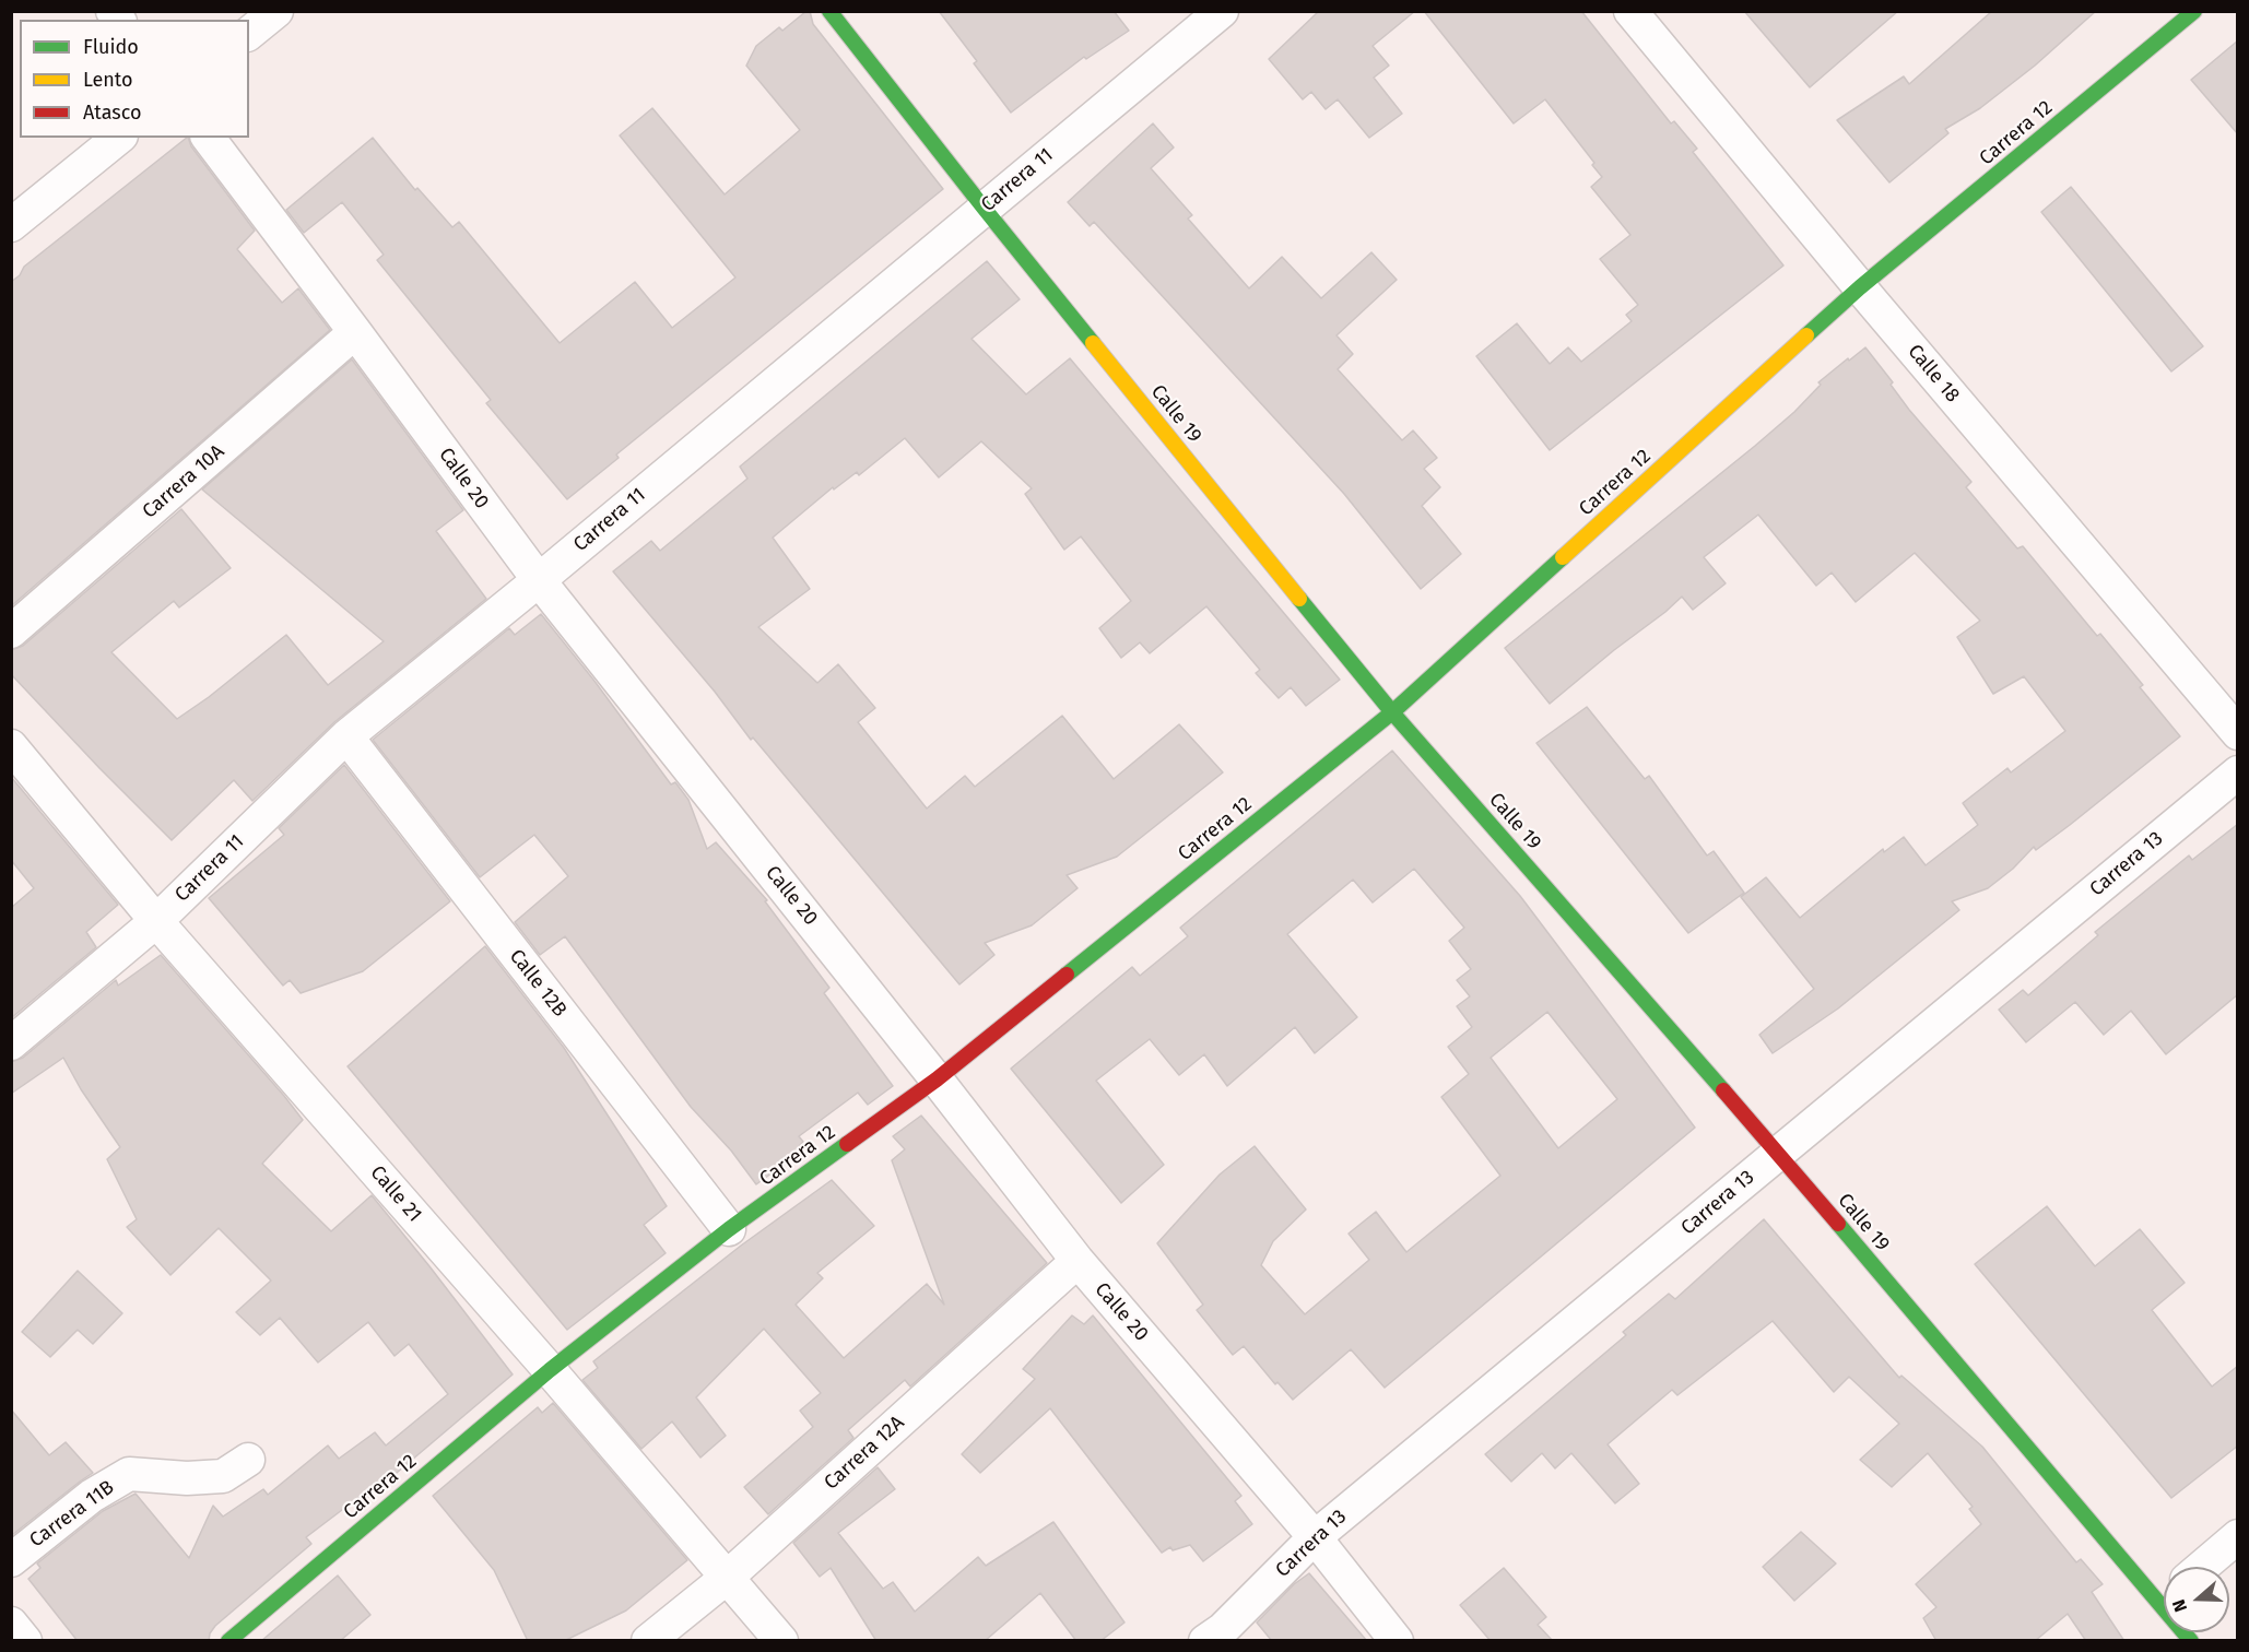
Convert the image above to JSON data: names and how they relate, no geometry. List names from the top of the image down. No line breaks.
{"streets":{"street":["Carrera 12","Carrera 11","Calle 18","Calle 19","Calle 20","Carrera 10A","Carrera 13","Calle 12B","Calle 21","Carrera 12A","Carrera 11B"]},"crossings":[["Carrera 12","Calle 18"],["Carrera 12","Calle 19"],["Carrera 12","Calle 20"],["Carrera 12","Calle 12B"],["Carrera 12","Calle 21"],["Carrera 11","Calle 19"],["Carrera 11","Calle 20"],["Carrera 11","Calle 12B"],["Carrera 11","Calle 21"],["Calle 19","Carrera 13"],["Calle 20","Carrera 10A"],["Calle 20","Carrera 13"],["Calle 20","Carrera 12A"],["Calle 21","Carrera 12A"]],"legend":["Fluido","Lento","Atasco"],"north":"left"}
